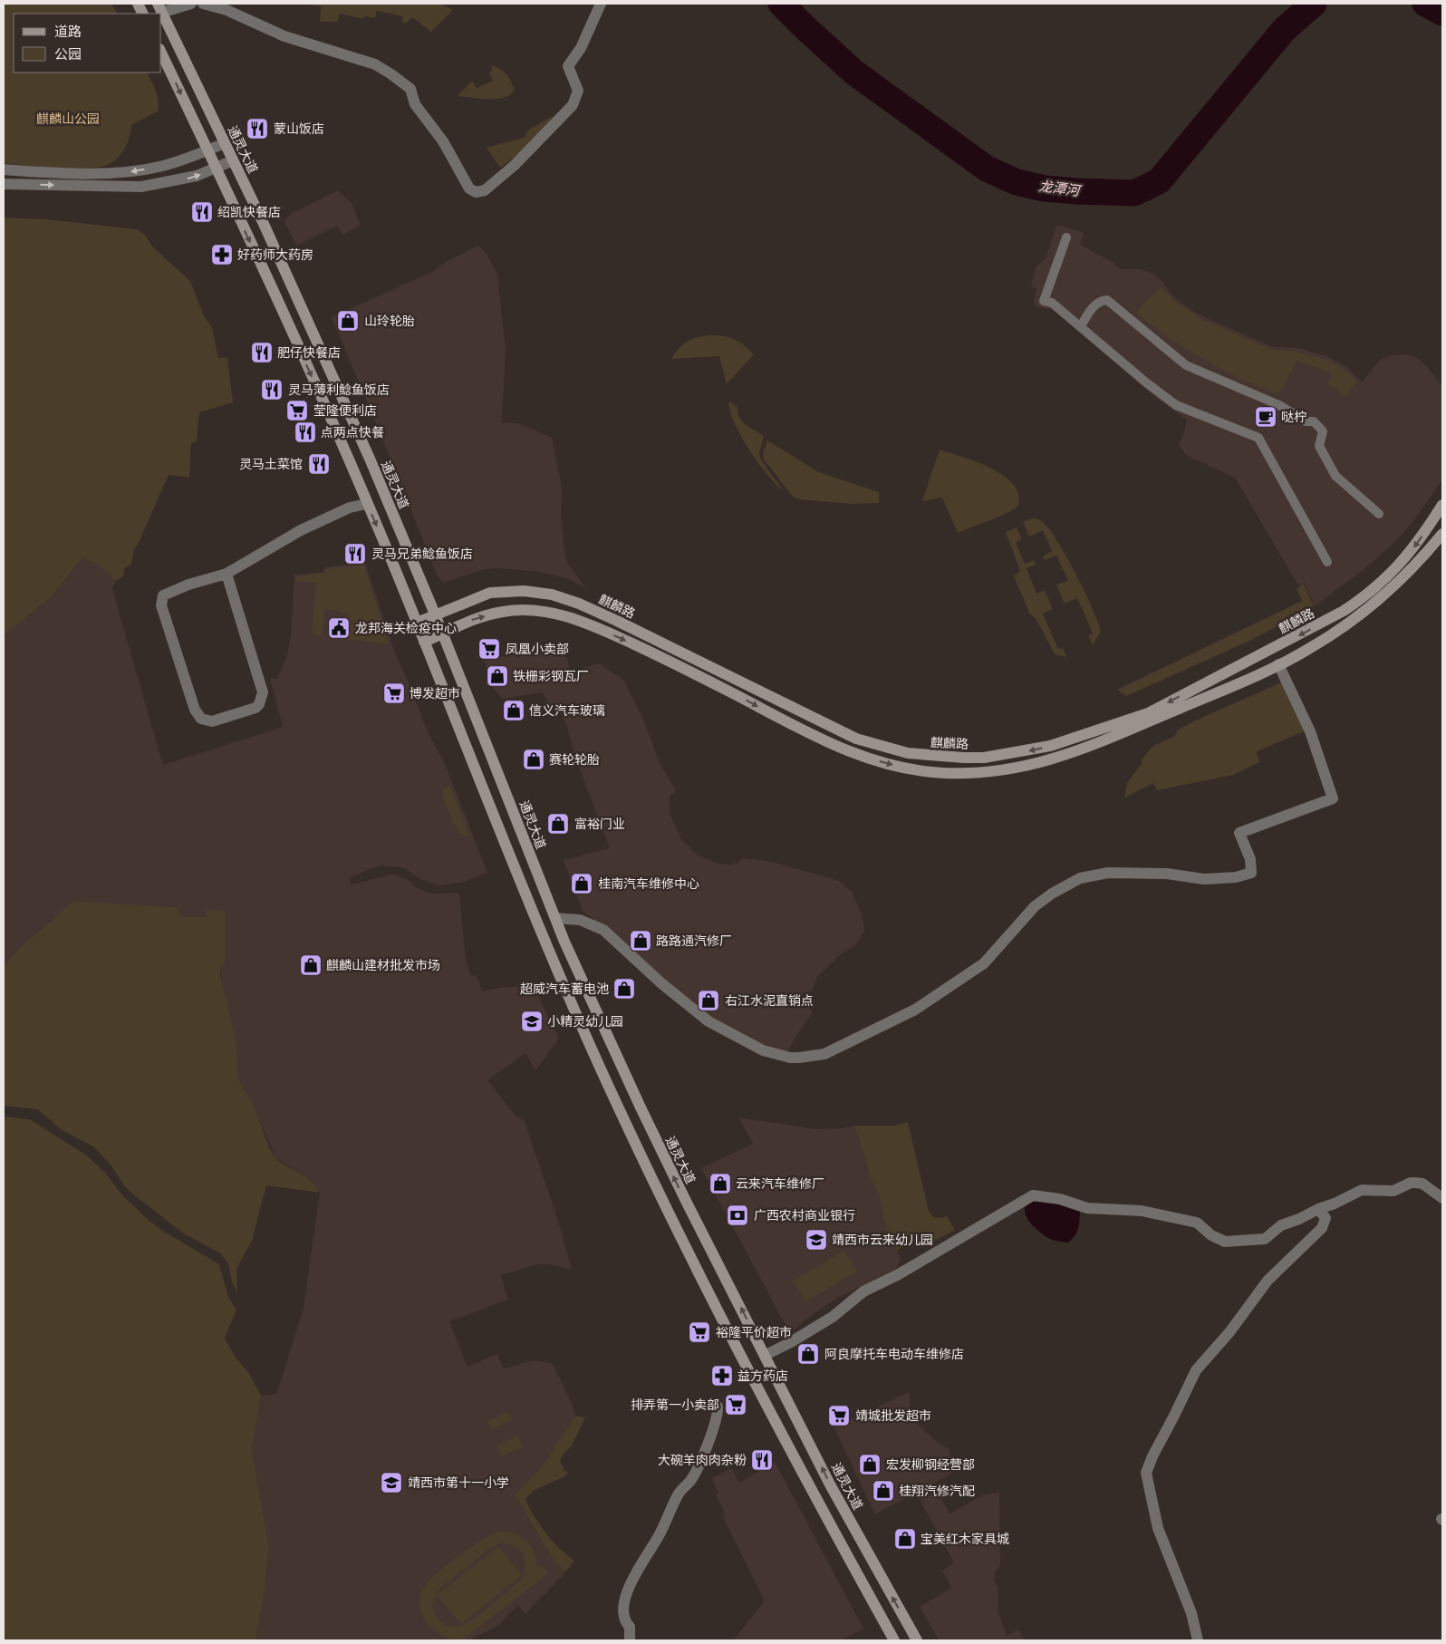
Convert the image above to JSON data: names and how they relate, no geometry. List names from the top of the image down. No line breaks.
{"streets":{"main road":["通灵大道","麒麟路"]},"crossings":[["通灵大道","麒麟路"]],"water":["龙潭河"],"parks":["麒麟山公园"],"places":{"restaurant":["蒙山饭店","绍凯快餐店","肥仔快餐店","灵马薄利鲶鱼饭店","点两点快餐","灵马土菜馆","灵马兄弟鲶鱼饭店","大碗羊肉肉杂粉"],"pharmacy":["好药师大药房","益方药店"],"shop":["山玲轮胎","铁栅彩钢瓦厂","信义汽车玻璃","赛轮轮胎","富裕门业","桂南汽车维修中心","路路通汽修厂","麒麟山建材批发市场","超威汽车蓄电池","右江水泥直销点","云来汽车维修厂","阿良摩托车电动车维修店","宏发柳钢经营部","桂翔汽修汽配","宝美红木家具城"],"supermarket":["莹隆便利店","凤凰小卖部","博发超市","裕隆平价超市","排弄第一小卖部","靖城批发超市"],"cafe":["哒柠"],"public building":["龙邦海关检疫中心"],"school or university":["小精灵幼儿园","靖西市云来幼儿园","靖西市第十一小学"],"bank":["广西农村商业银行"]},"legend":["道路","公园"]}
